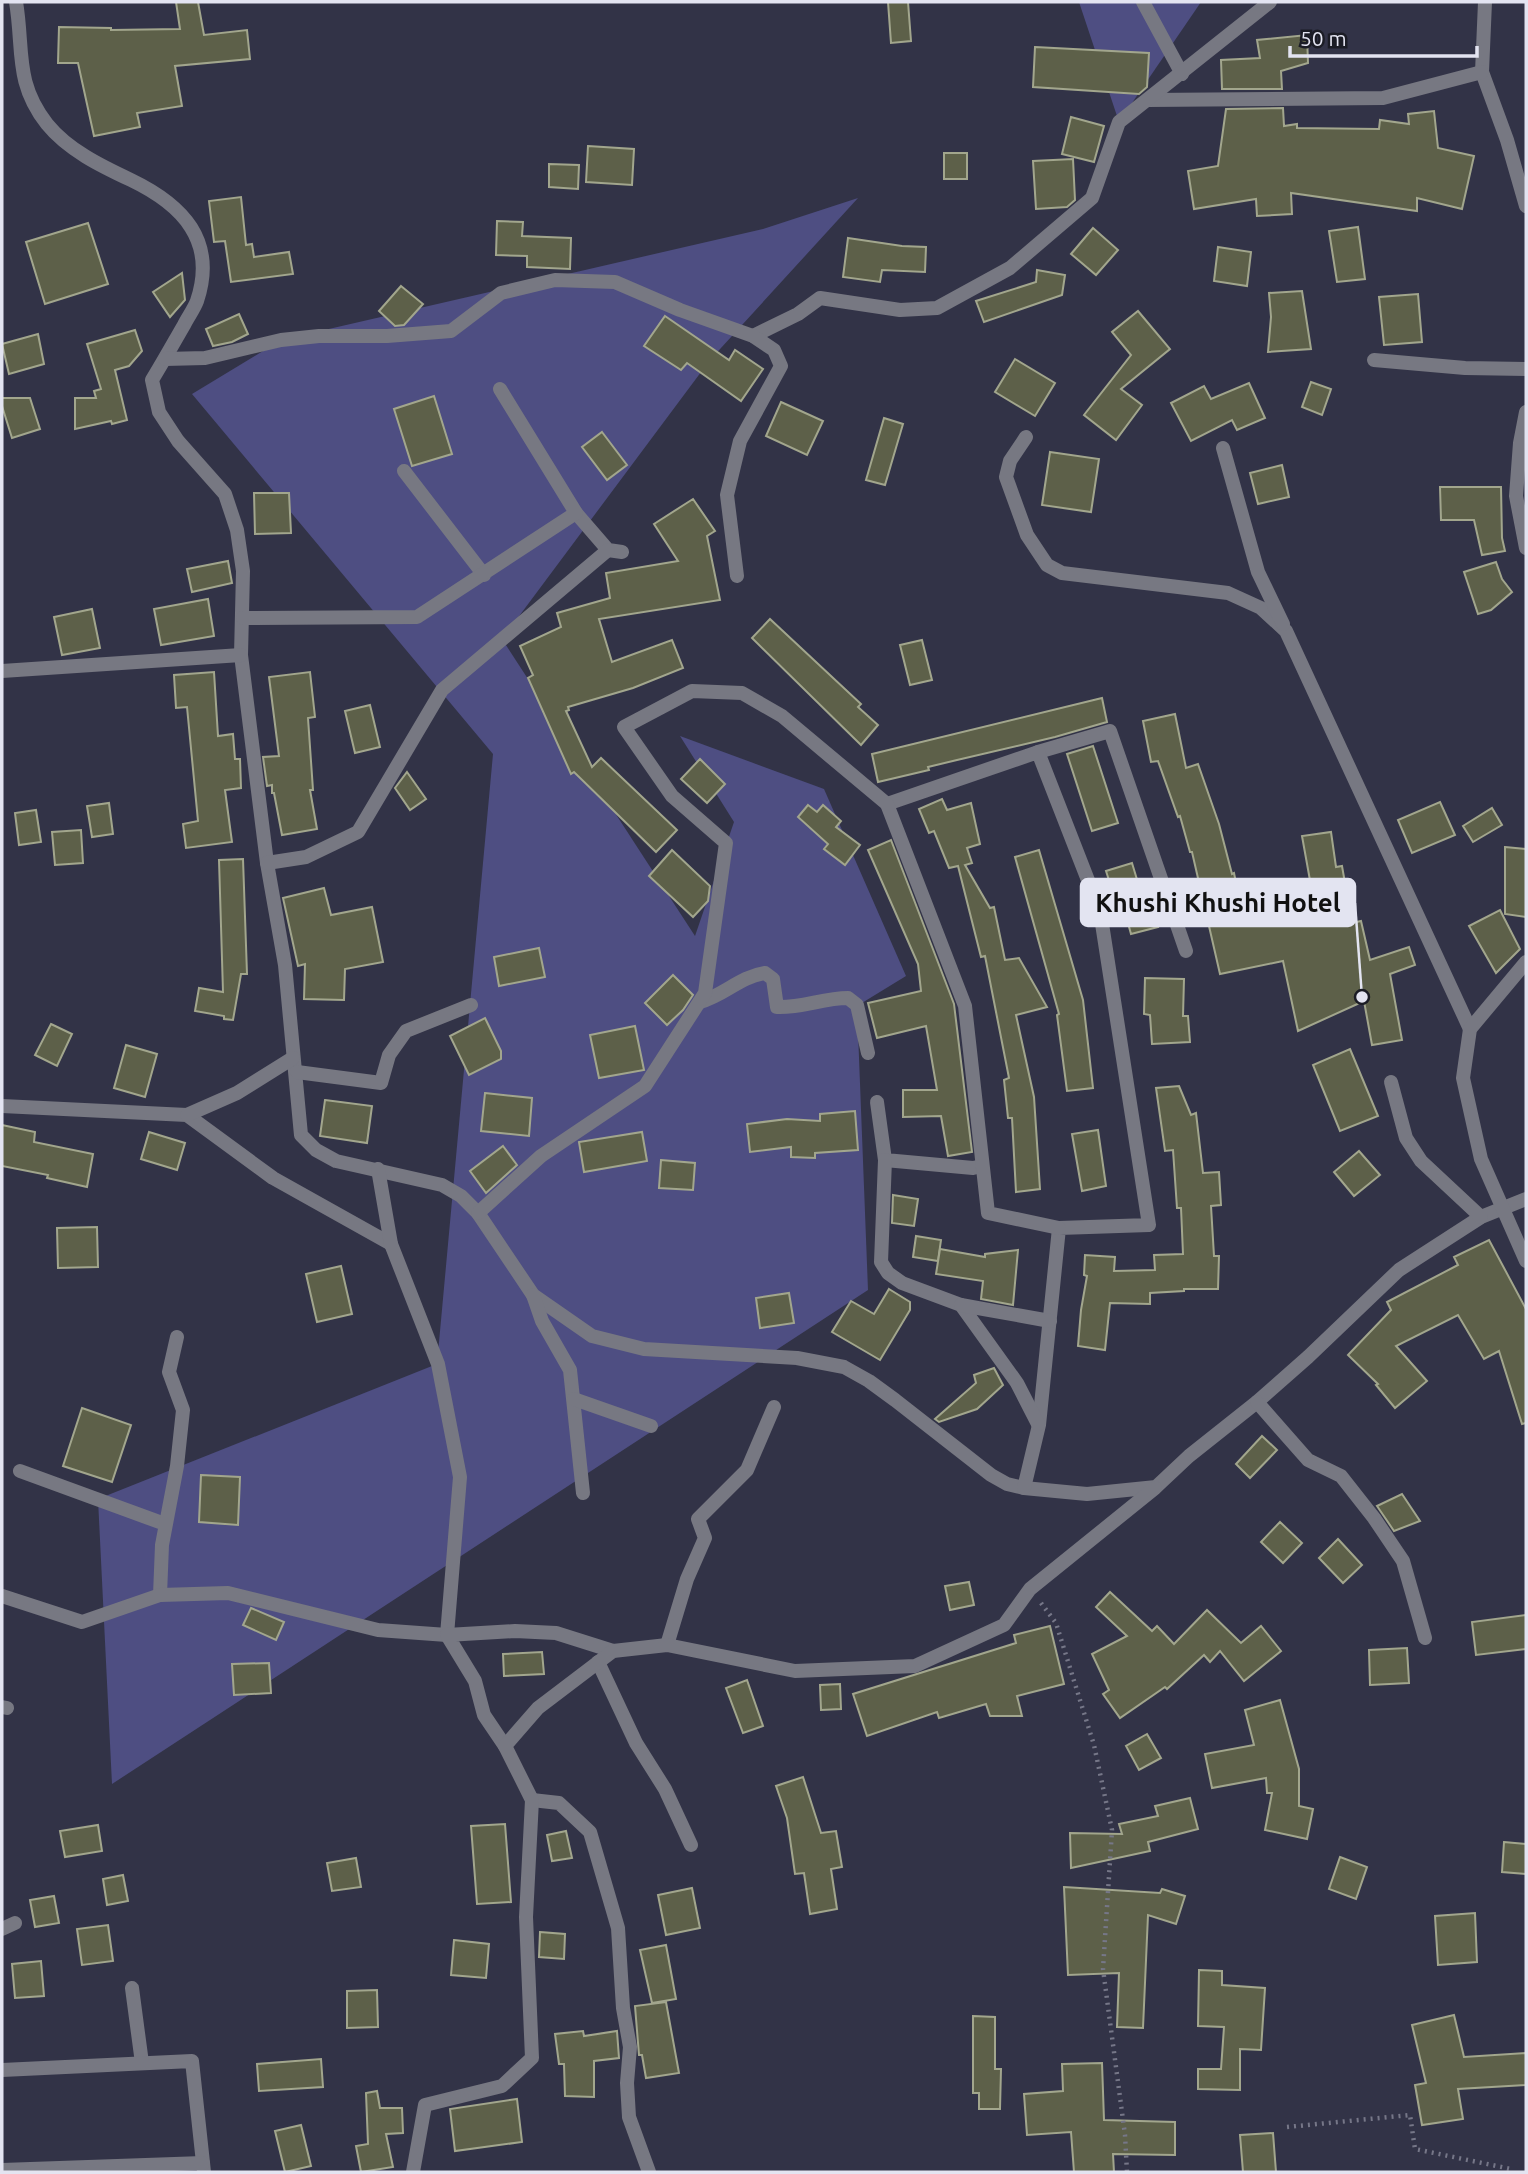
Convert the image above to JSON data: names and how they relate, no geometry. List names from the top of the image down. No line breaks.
{"places":["Khushi Khushi Hotel"],"scale_bar":"50 m"}
